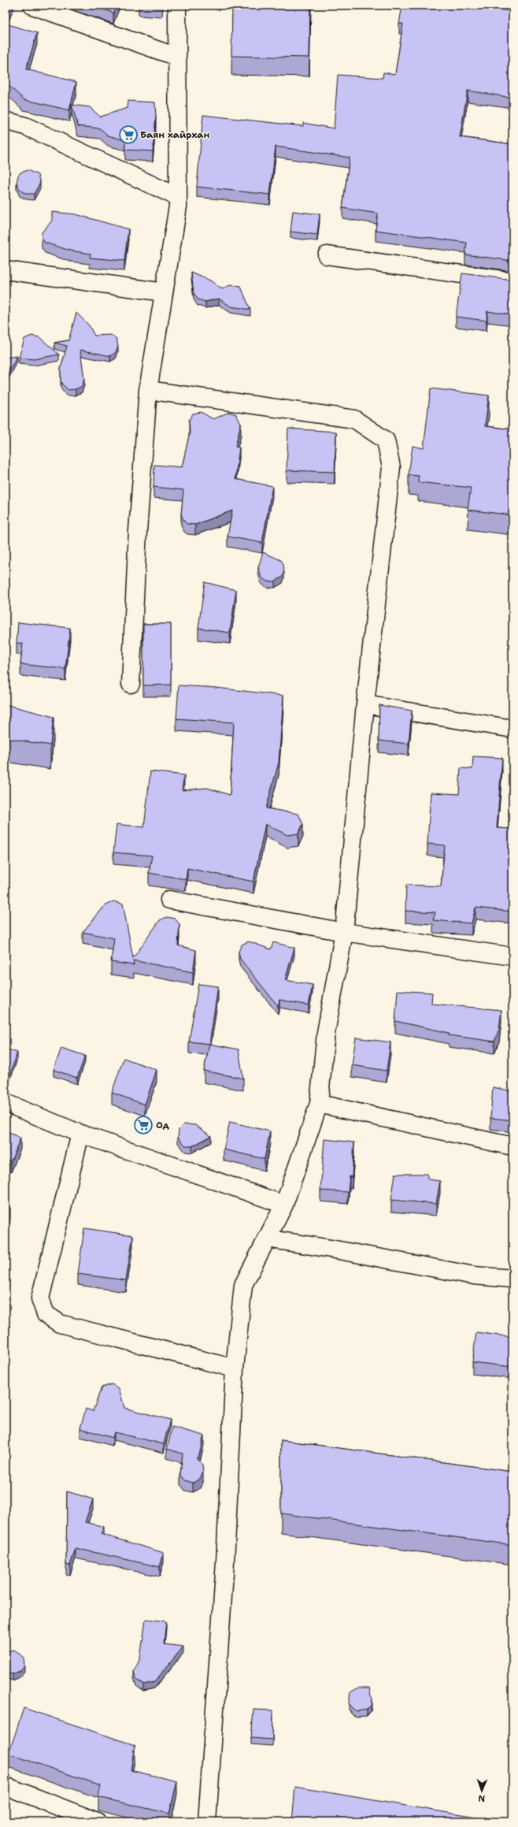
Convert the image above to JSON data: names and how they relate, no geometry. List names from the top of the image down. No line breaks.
{"places":{"supermarket":["Баян хайрхан","Од"]},"north":"bottom"}
